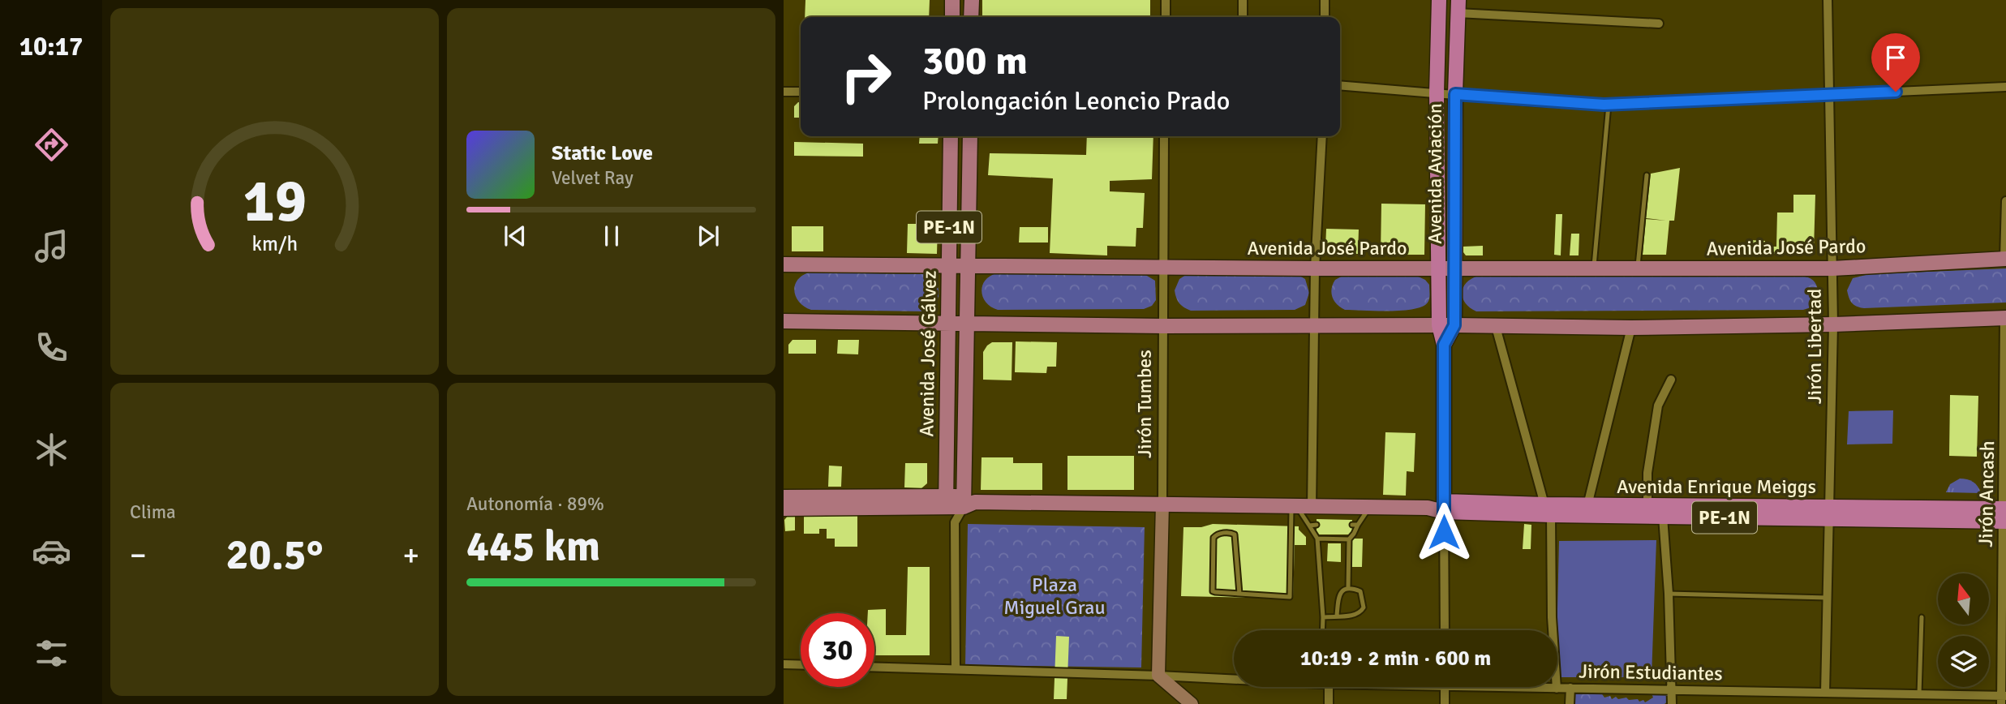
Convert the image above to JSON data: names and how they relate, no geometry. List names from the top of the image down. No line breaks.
{"streets":{"highway":["Avenida Aviación","PE-1N","Avenida Enrique Meiggs"],"main road":["Avenida José Pardo","Avenida José Gálvez","Jirón Tumbes"],"street":["Jirón Libertad","Jirón Ancash","Jirón Estudiantes"]},"crossings":[["Avenida Aviación","Avenida José Pardo"],["Avenida Aviación","Avenida Enrique Meiggs"],["PE-1N","Avenida José Gálvez"],["PE-1N","Jirón Tumbes"],["PE-1N","Avenida Enrique Meiggs"],["Avenida José Pardo","Jirón Libertad"],["Avenida José Pardo","Avenida José Gálvez"],["Avenida José Pardo","Jirón Tumbes"],["Jirón Libertad","Avenida Enrique Meiggs"],["Jirón Libertad","Jirón Estudiantes"],["Jirón Tumbes","Avenida Enrique Meiggs"],["Jirón Tumbes","Jirón Estudiantes"],["Avenida Enrique Meiggs","Jirón Ancash"],["Jirón Ancash","Jirón Estudiantes"]],"parks":["Plaza Miguel Grau"],"north":"top","page":{"tabs":"10:17","turn":["300 m","Prolongación Leoncio Prado"],"song":["Static Love","Velvet Ray"],"tile":["Clima",["Autonomía · 89%","445 km"]],"heat":["−","20.5°","+"],"limit":"30","trip":"10:19 · 2 min · 600 m","gauge":["19","km/h"]}}
